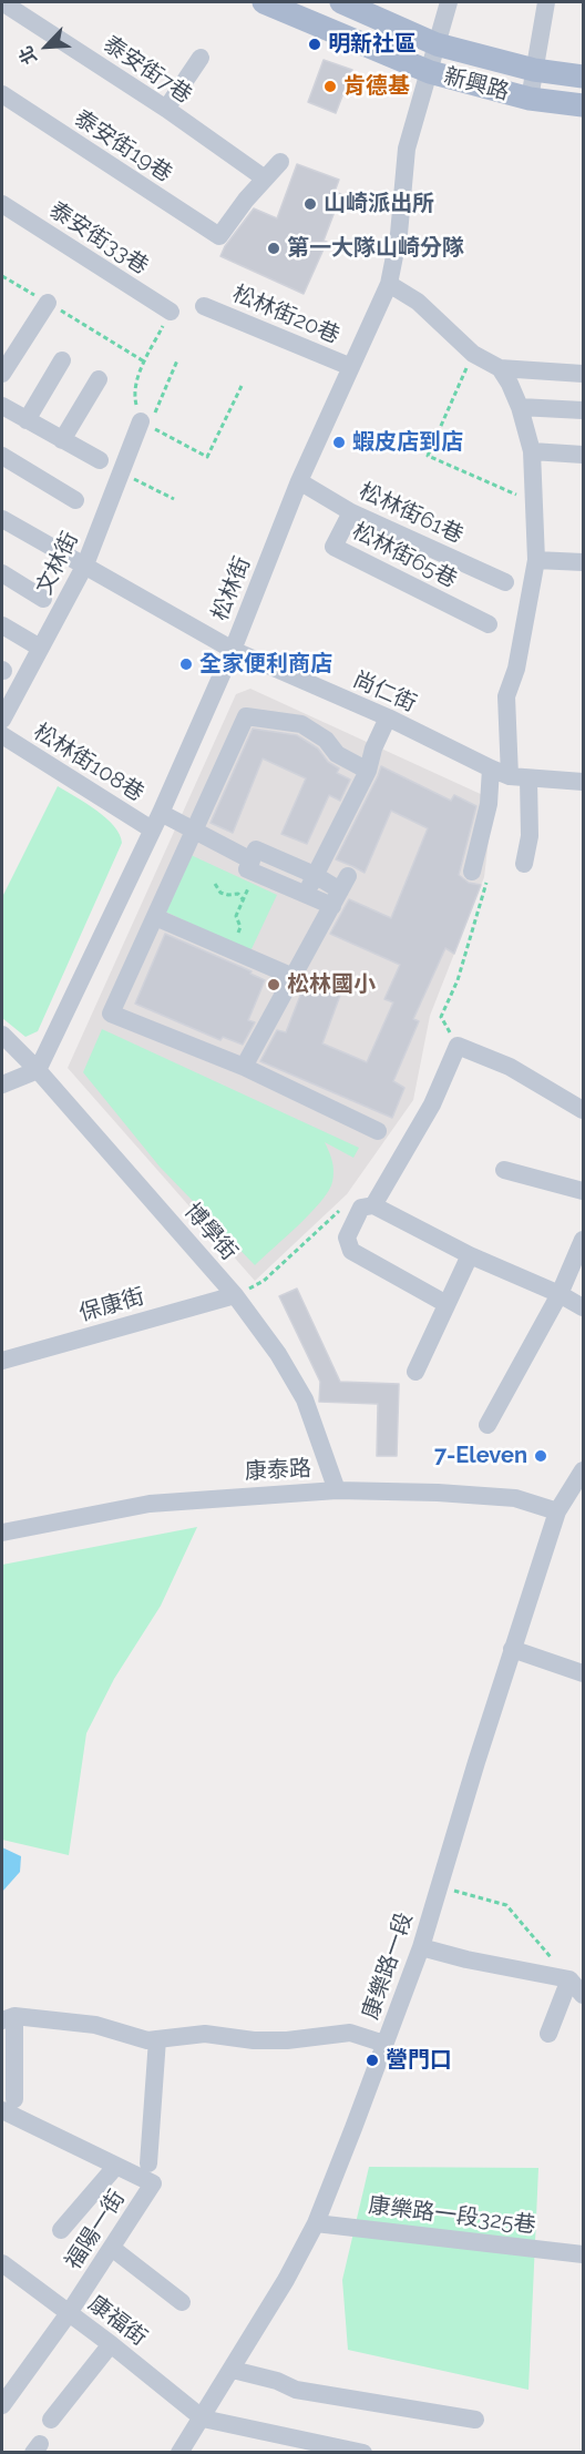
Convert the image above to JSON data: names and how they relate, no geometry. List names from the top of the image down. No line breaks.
{"streets":{"main road":["新興路"],"street":["泰安街7巷","泰安街19巷","泰安街33巷","松林街20巷","松林街61巷","松林街65巷","文林街","松林街","尚仁街","松林街108巷","博學街","保康街","康泰路","康樂路一段","康樂路一段325巷","福陽一街","康福街"]},"crossings":[["泰安街7巷","泰安街19巷"],["新興路","松林街"],["松林街20巷","松林街"],["松林街61巷","松林街65巷"],["松林街61巷","松林街"],["文林街","尚仁街"],["松林街","尚仁街"],["松林街","松林街108巷"],["松林街","博學街"],["博學街","保康街"],["博學街","康泰路"],["康泰路","康樂路一段"],["康樂路一段","康樂路一段325巷"],["康樂路一段","康福街"],["福陽一街","康福街"]],"places":["明新社區","肯德基","山崎派出所","第一大隊山崎分隊","蝦皮店到店","全家便利商店","松林國小","7-Eleven","營門口"],"north":"bottom left"}
